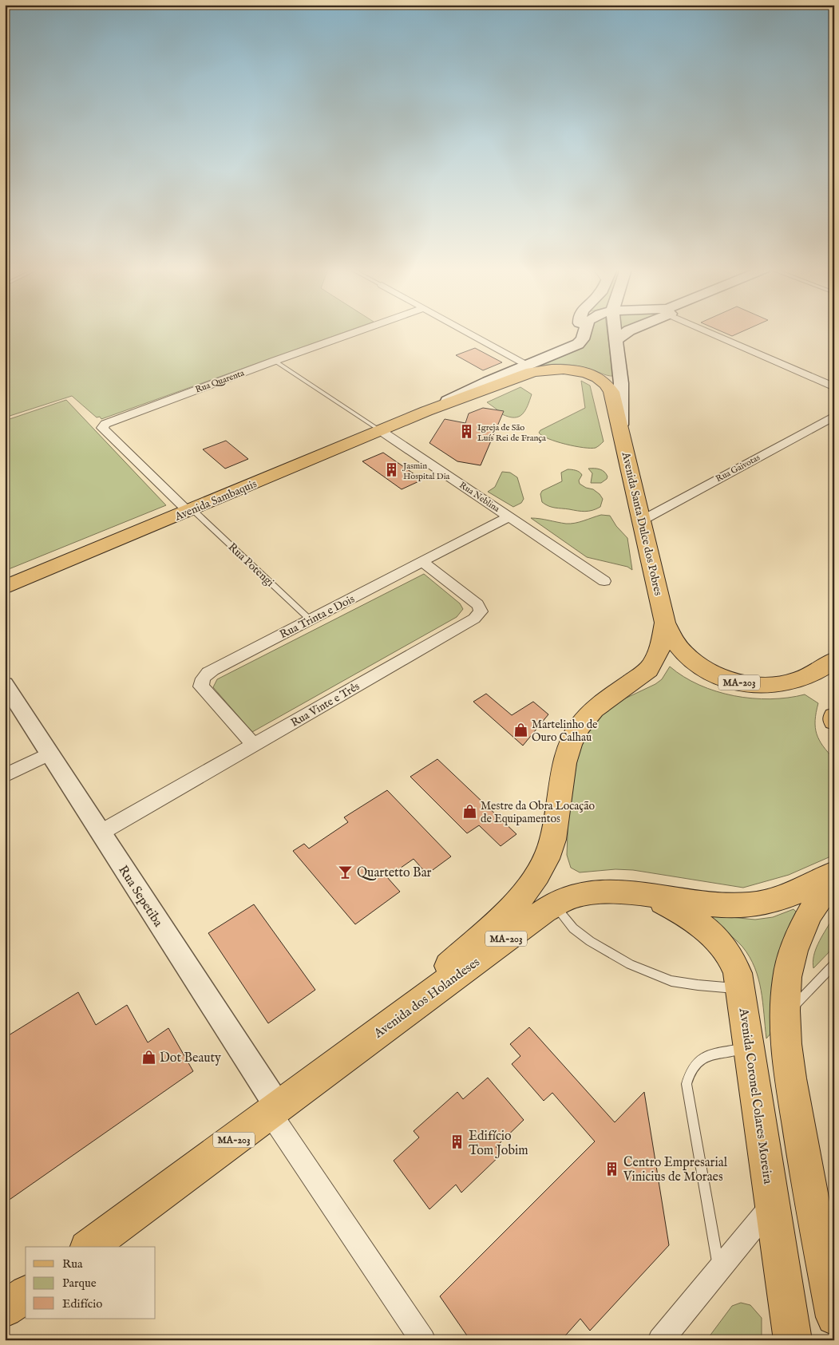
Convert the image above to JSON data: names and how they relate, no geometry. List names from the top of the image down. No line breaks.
{"streets":{"main road":["Avenida Sambaquis","Avenida Santa Dulce dos Pobres","MA-203","Avenida dos Holandeses","Avenida Coronel Colares Moreira"],"street":["Rua Quarenta","Rua Gaivotas","Rua Neblina","Rua Potengi","Rua Trinta e Dois","Rua Vinte e Três","Rua Sepetiba"]},"crossings":[["Rua Quarenta","Rua Neblina"],["Rua Quarenta","Rua Potengi"],["Rua Gaivotas","Avenida Santa Dulce dos Pobres"],["Rua Neblina","Avenida Sambaquis"],["Rua Neblina","Rua Trinta e Dois"],["Avenida Sambaquis","Avenida Santa Dulce dos Pobres"],["Avenida Sambaquis","Rua Potengi"],["Avenida Santa Dulce dos Pobres","MA-203"],["Rua Potengi","Rua Trinta e Dois"],["Rua Trinta e Dois","Rua Vinte e Três"],["Rua Vinte e Três","Rua Sepetiba"],["Rua Sepetiba","Avenida dos Holandeses"],["Avenida dos Holandeses","Avenida Coronel Colares Moreira"]],"places":{"building":["Igreja de São Luís Rei de França","Jasmin Hospital Dia","Edifício Tom Jobim","Centro Empresarial Vinicius de Moraes"],"shop":["Martelinho de Ouro Calhau","Mestre da Obra Locação de Equipamentos","Dot Beauty"],"bar":["Quartetto Bar"]},"legend":["Rua","Parque","Edifício"]}
